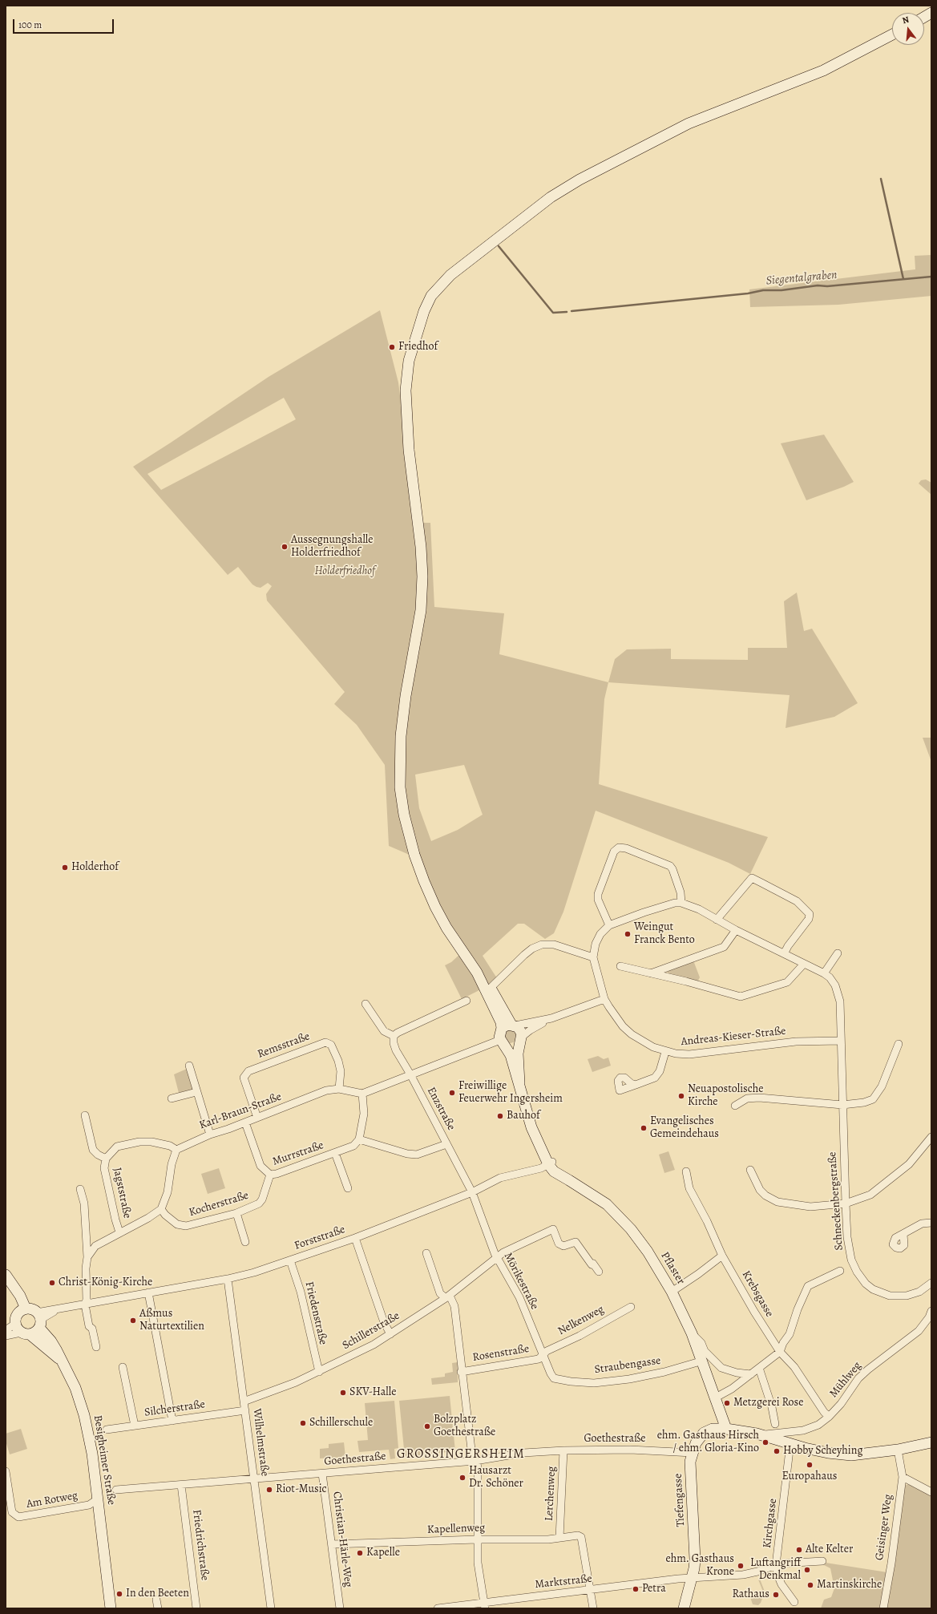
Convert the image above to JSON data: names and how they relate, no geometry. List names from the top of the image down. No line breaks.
{"streets":{"street":["Andreas-Kieser-Straße","Remsstraße","Enzstraße","Karl-Braun-Straße","Murrstraße","Jagststraße","Schneckenbergstraße","Kocherstraße","Forststraße","Pflaster","Mörikestraße","Krebsgasse","Friedenstraße","Nelkenweg","Schillerstraße","Rosenstraße","Straubengasse","Mühlweg","Silcherstraße","Goethestraße","Wilhelmstraße","Besigheimer Straße","Lerchenweg","Am Rotweg","Tiefengasse","Kirchgasse","Geisinger Weg","Kapellenweg","Christian-Härle-Weg","Friedrichstraße","Marktstraße"]},"crossings":[["Andreas-Kieser-Straße","Schneckenbergstraße"],["Remsstraße","Karl-Braun-Straße"],["Enzstraße","Forststraße"],["Enzstraße","Mörikestraße"],["Karl-Braun-Straße","Murrstraße"],["Karl-Braun-Straße","Jagststraße"],["Murrstraße","Kocherstraße"],["Forststraße","Pflaster"],["Forststraße","Mörikestraße"],["Forststraße","Friedenstraße"],["Forststraße","Wilhelmstraße"],["Forststraße","Besigheimer Straße"],["Pflaster","Straubengasse"],["Pflaster","Tiefengasse"],["Mörikestraße","Nelkenweg"],["Mörikestraße","Schillerstraße"],["Mörikestraße","Rosenstraße"],["Mörikestraße","Straubengasse"],["Krebsgasse","Mühlweg"],["Friedenstraße","Schillerstraße"],["Nelkenweg","Rosenstraße"],["Schillerstraße","Wilhelmstraße"],["Silcherstraße","Wilhelmstraße"],["Goethestraße","Wilhelmstraße"],["Goethestraße","Lerchenweg"],["Goethestraße","Tiefengasse"],["Goethestraße","Christian-Härle-Weg"],["Goethestraße","Friedrichstraße"],["Besigheimer Straße","Am Rotweg"],["Lerchenweg","Kapellenweg"],["Tiefengasse","Marktstraße"],["Kirchgasse","Marktstraße"],["Kapellenweg","Christian-Härle-Weg"],["Kapellenweg","Marktstraße"]],"districts":["GROSSINGERSHEIM"],"water":["Siegentalgraben"],"parks":["Holderfriedhof"],"places":["Friedhof","Aussegnungshalle Holderfriedhof","Holderhof","Weingut Franck Bento","Freiwillige Feuerwehr Ingersheim","Neuapostolische Kirche","Bauhof","Evangelisches Gemeindehaus","Christ-König-Kirche","Aßmus Naturtextilien","SKV-Halle","Metzgerei Rose","Schillerschule","Bolzplatz Goethestraße","ehm. Gasthaus Hirsch / ehm. Gloria-Kino","Hobby Scheyhing","Europahaus","Hausarzt Dr. Schöner","Riot-Music","Alte Kelter","Kapelle","ehm. Gasthaus Krone","Luftangriff Denkmal","Martinskirche","Petra","In den Beeten","Rathaus"],"scale_bar":"100 m","north":"top"}
